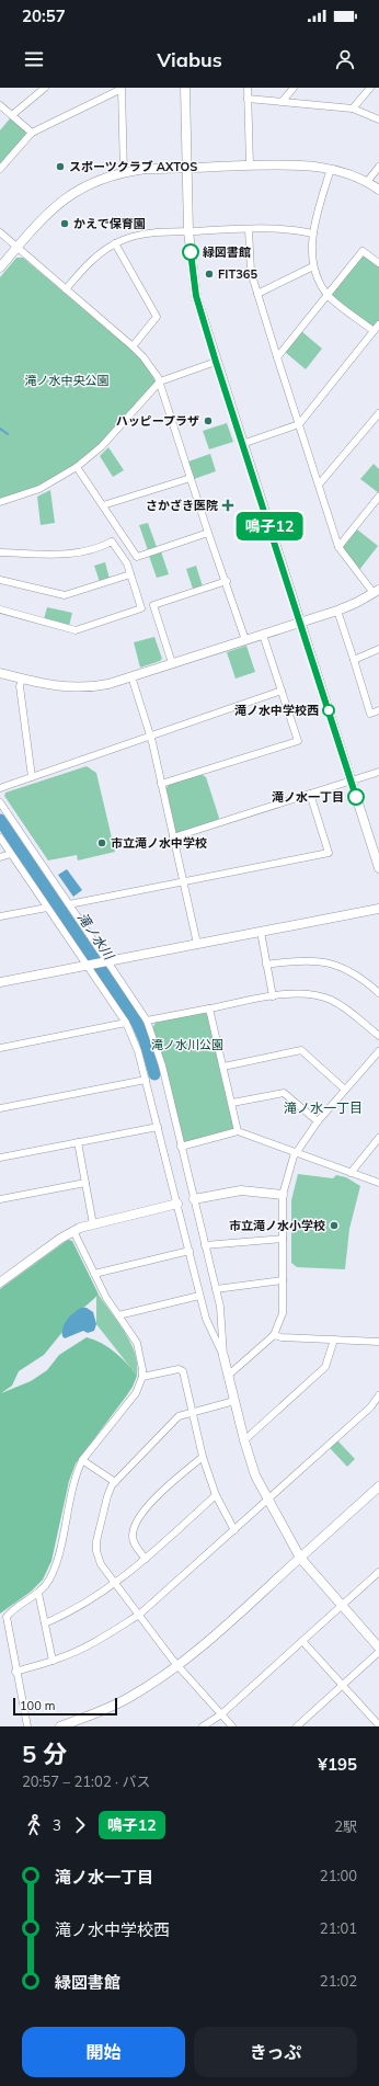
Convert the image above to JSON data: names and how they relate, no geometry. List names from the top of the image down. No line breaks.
{"districts":["滝ノ水一丁目"],"water":["滝ノ水川"],"parks":["滝ノ水中央公園","滝ノ水川公園"],"places":{"other":["スポーツクラブ AXTOS","かえで保育園","緑図書館","FIT365","ハッピープラザ","滝ノ水中学校西","滝ノ水一丁目","市立滝ノ水中学校","市立滝ノ水小学校"],"health":["さかざき医院"]},"lines":["bus line 鳴子12"],"scale_bar":"100 m","page":{"status":"20:57","header":"Viabus","on_map":"鳴子12","scale":"100 m","heading":["5 分","20:57 – 21:02 · バス","¥195"],"legs":["3","鳴子12","2駅"],"list":[{"name":"滝ノ水一丁目","value":"21:00"},{"name":"滝ノ水中学校西","value":"21:01"},{"name":"緑図書館","value":"21:02"}],"buttons":["開始","きっぷ"]}}
